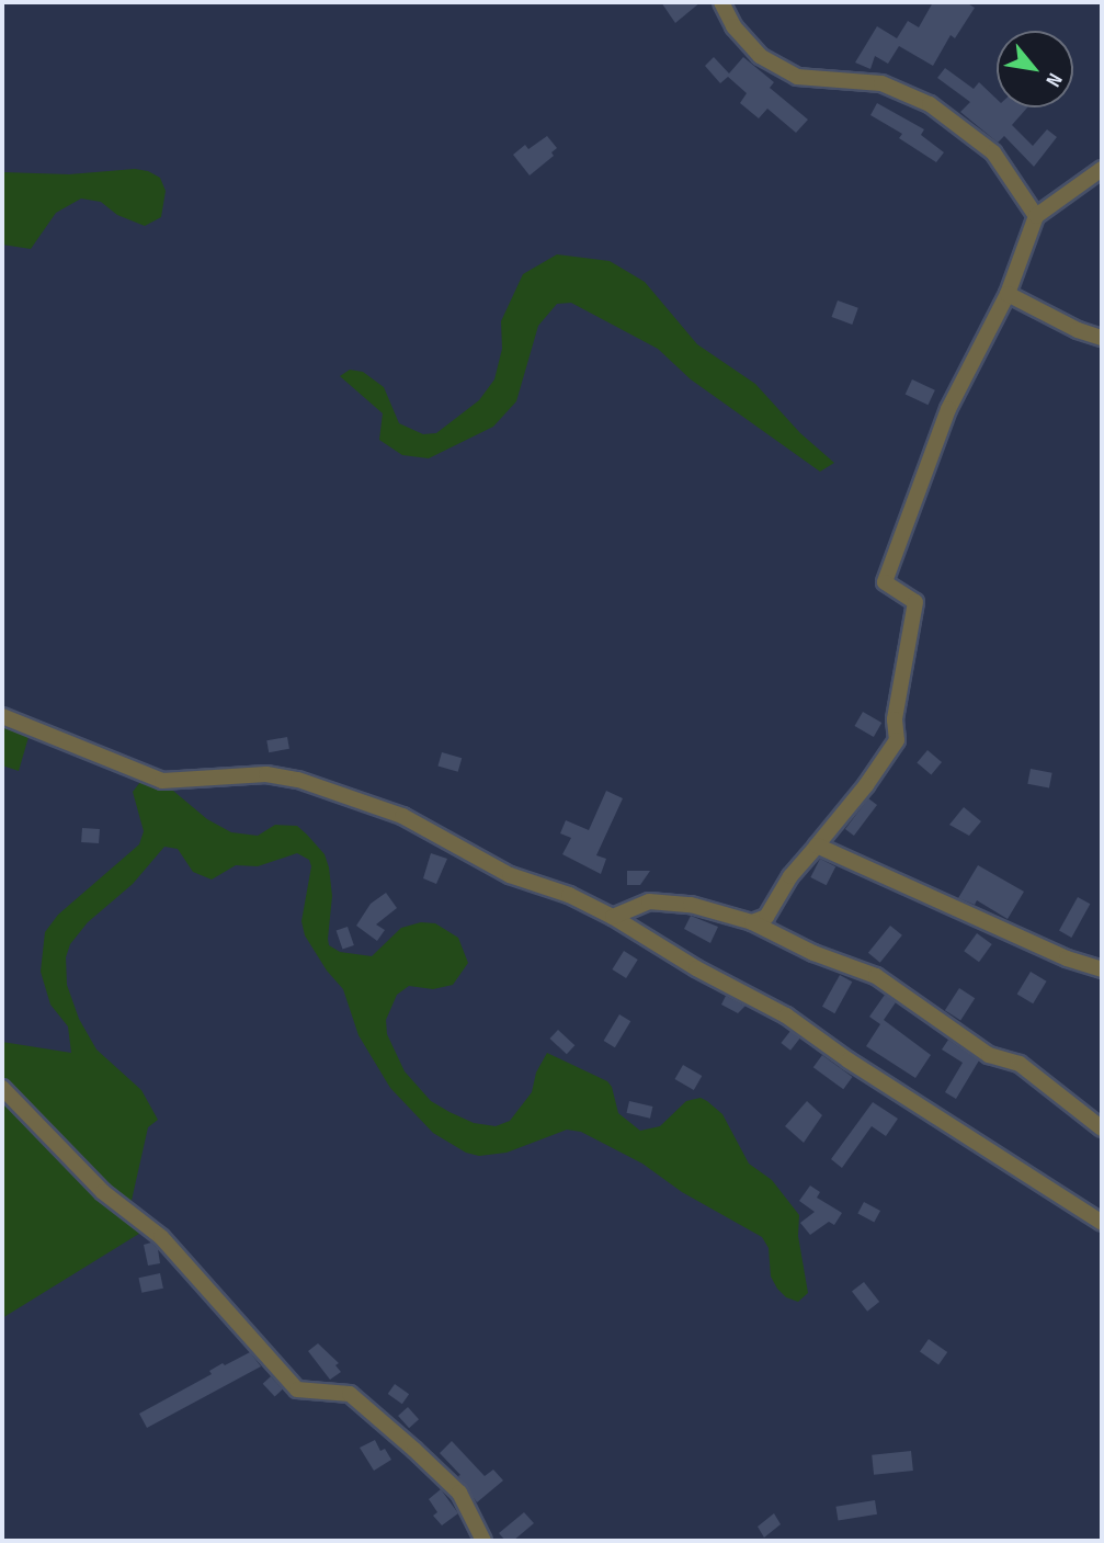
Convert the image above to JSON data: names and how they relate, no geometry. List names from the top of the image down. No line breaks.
{"north":"bottom right"}
